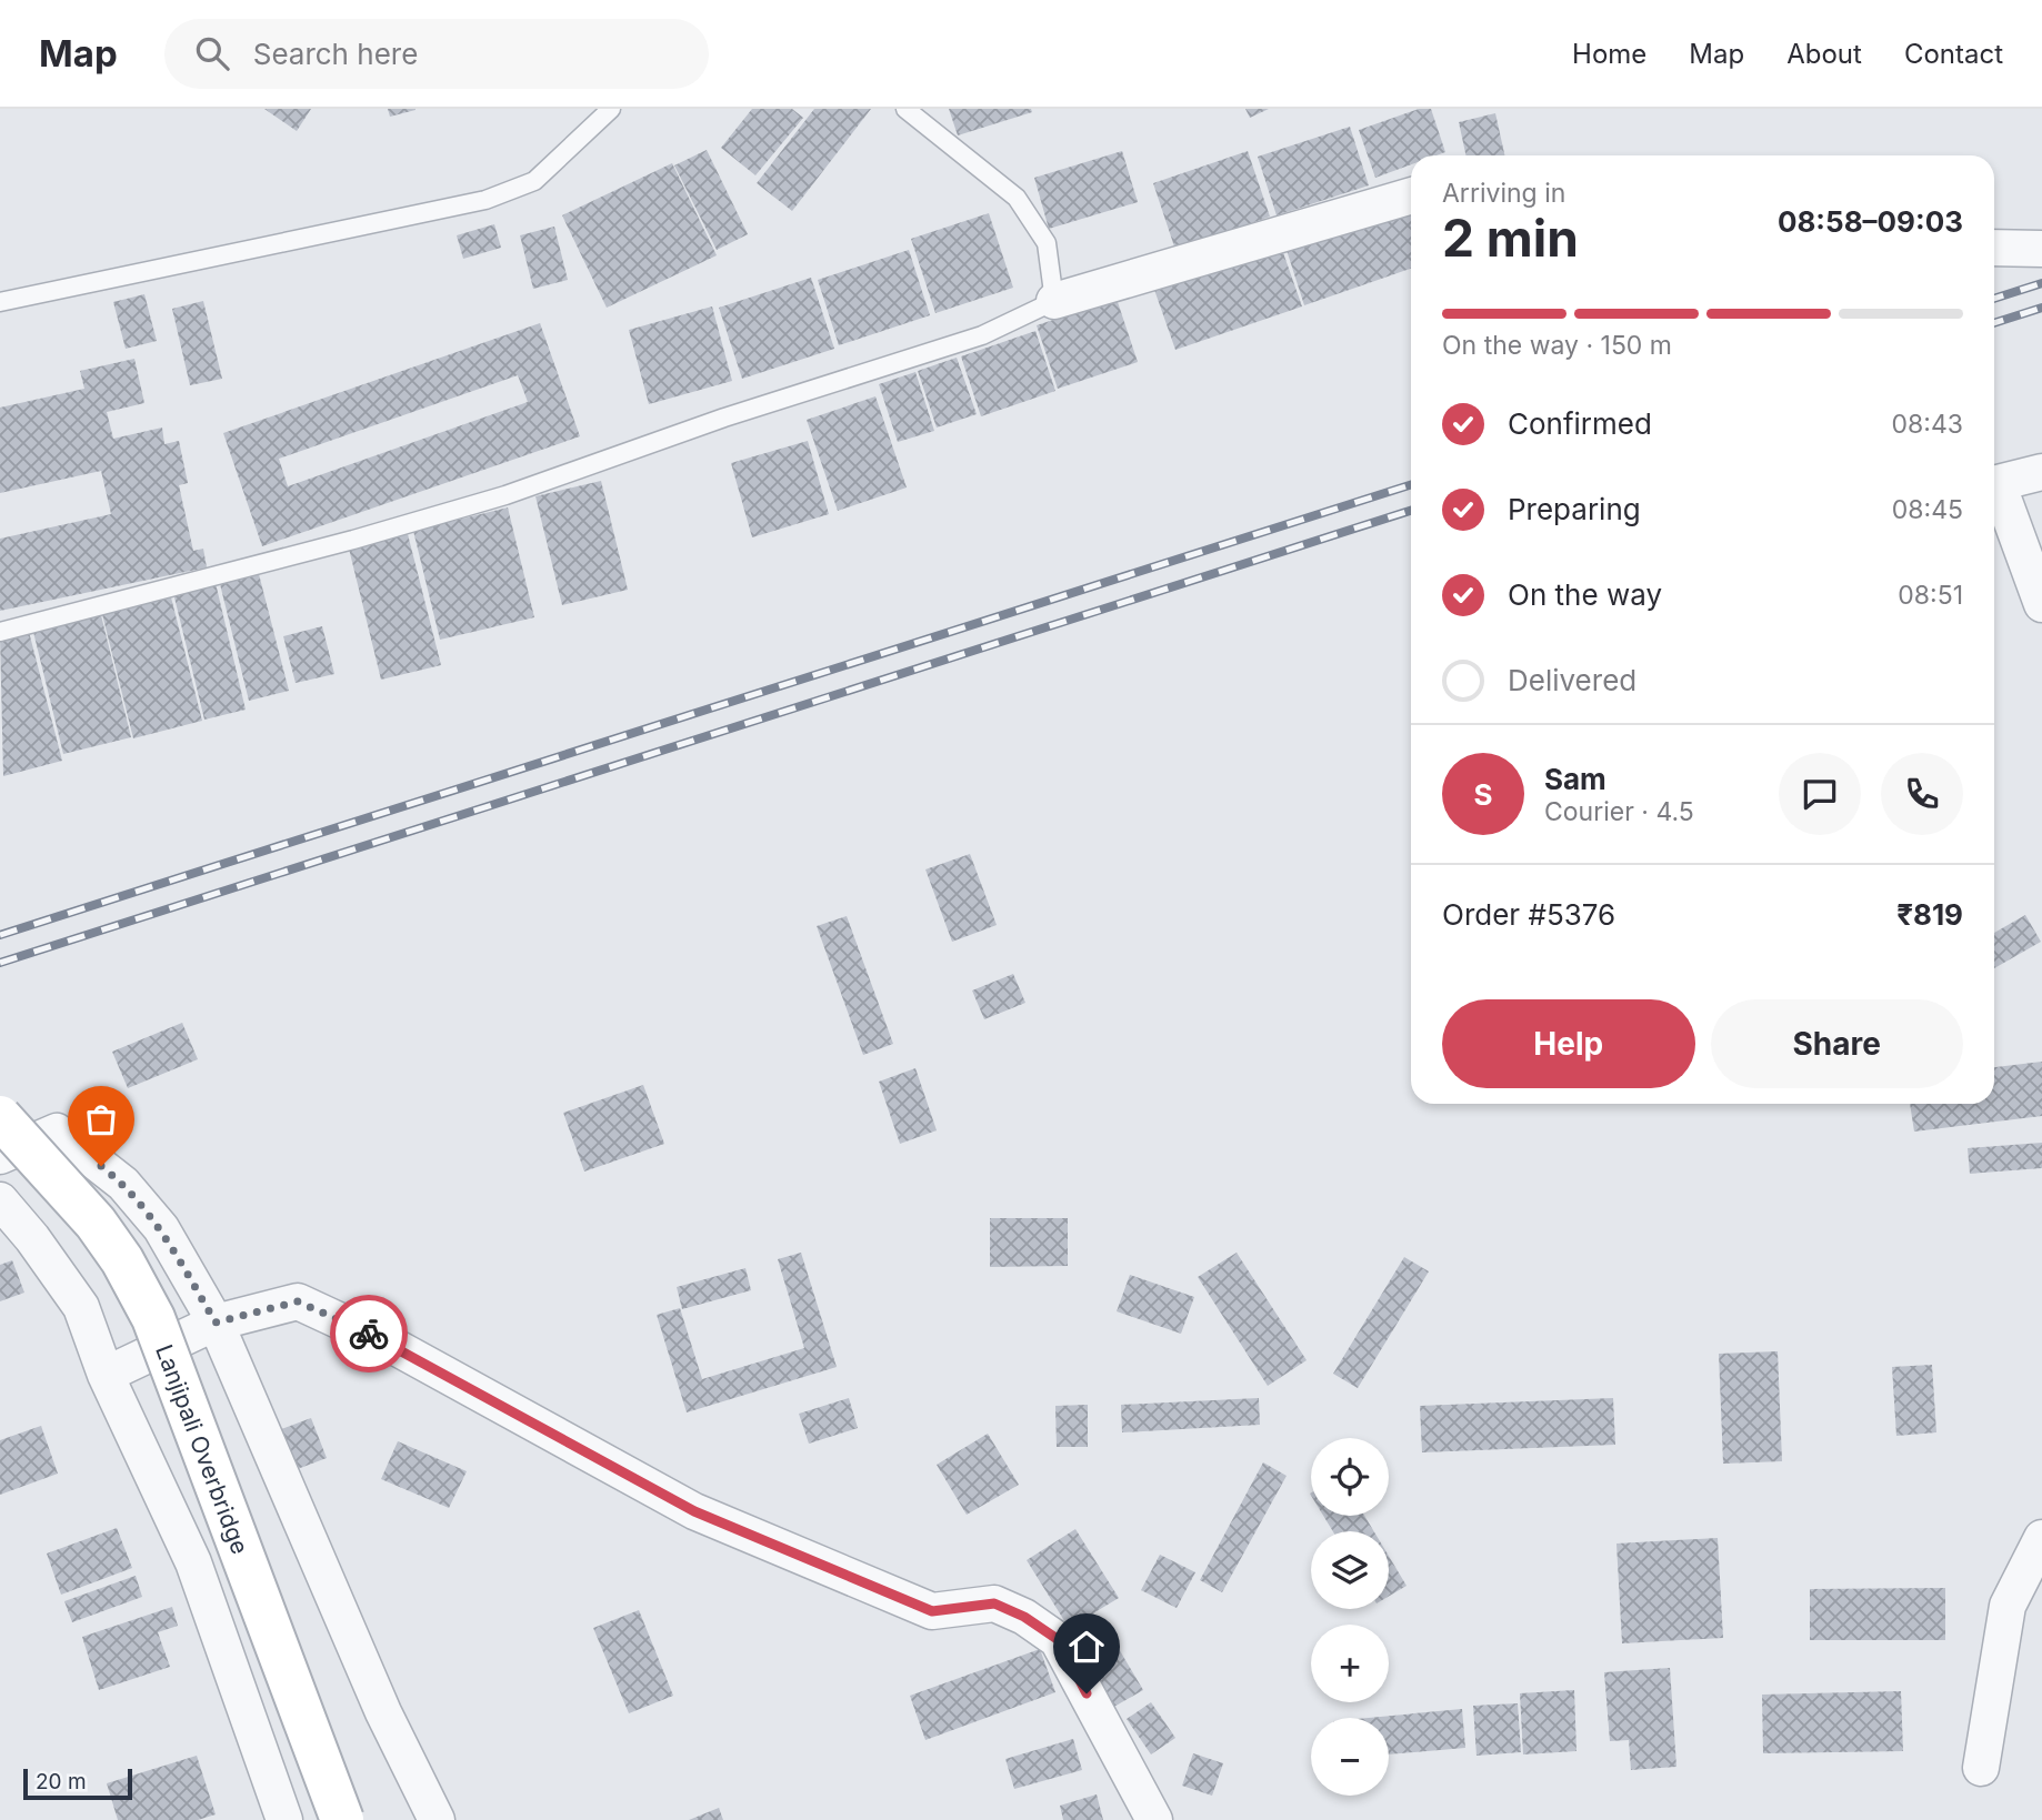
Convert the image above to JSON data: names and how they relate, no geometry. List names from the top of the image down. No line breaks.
{"streets":{"main road":["Lanjipali Overbridge"]},"scale_bar":"20 m","page":{"header":"Map","search":"Search here","nav":["Home","Map","About","Contact"],"heading":["2 min","Arriving in","08:58–09:03"],"panel":["Sam","Courier · 4.5","Order #5376","₹819"],"bar":"On the way · 150 m","list":[["Confirmed","08:43"],["Preparing","08:45"],["On the way","08:51"],"Delivered"],"round":"S","buttons":["Help","Share"],"map_buttons":["+","−"],"scale":"20 m"}}
